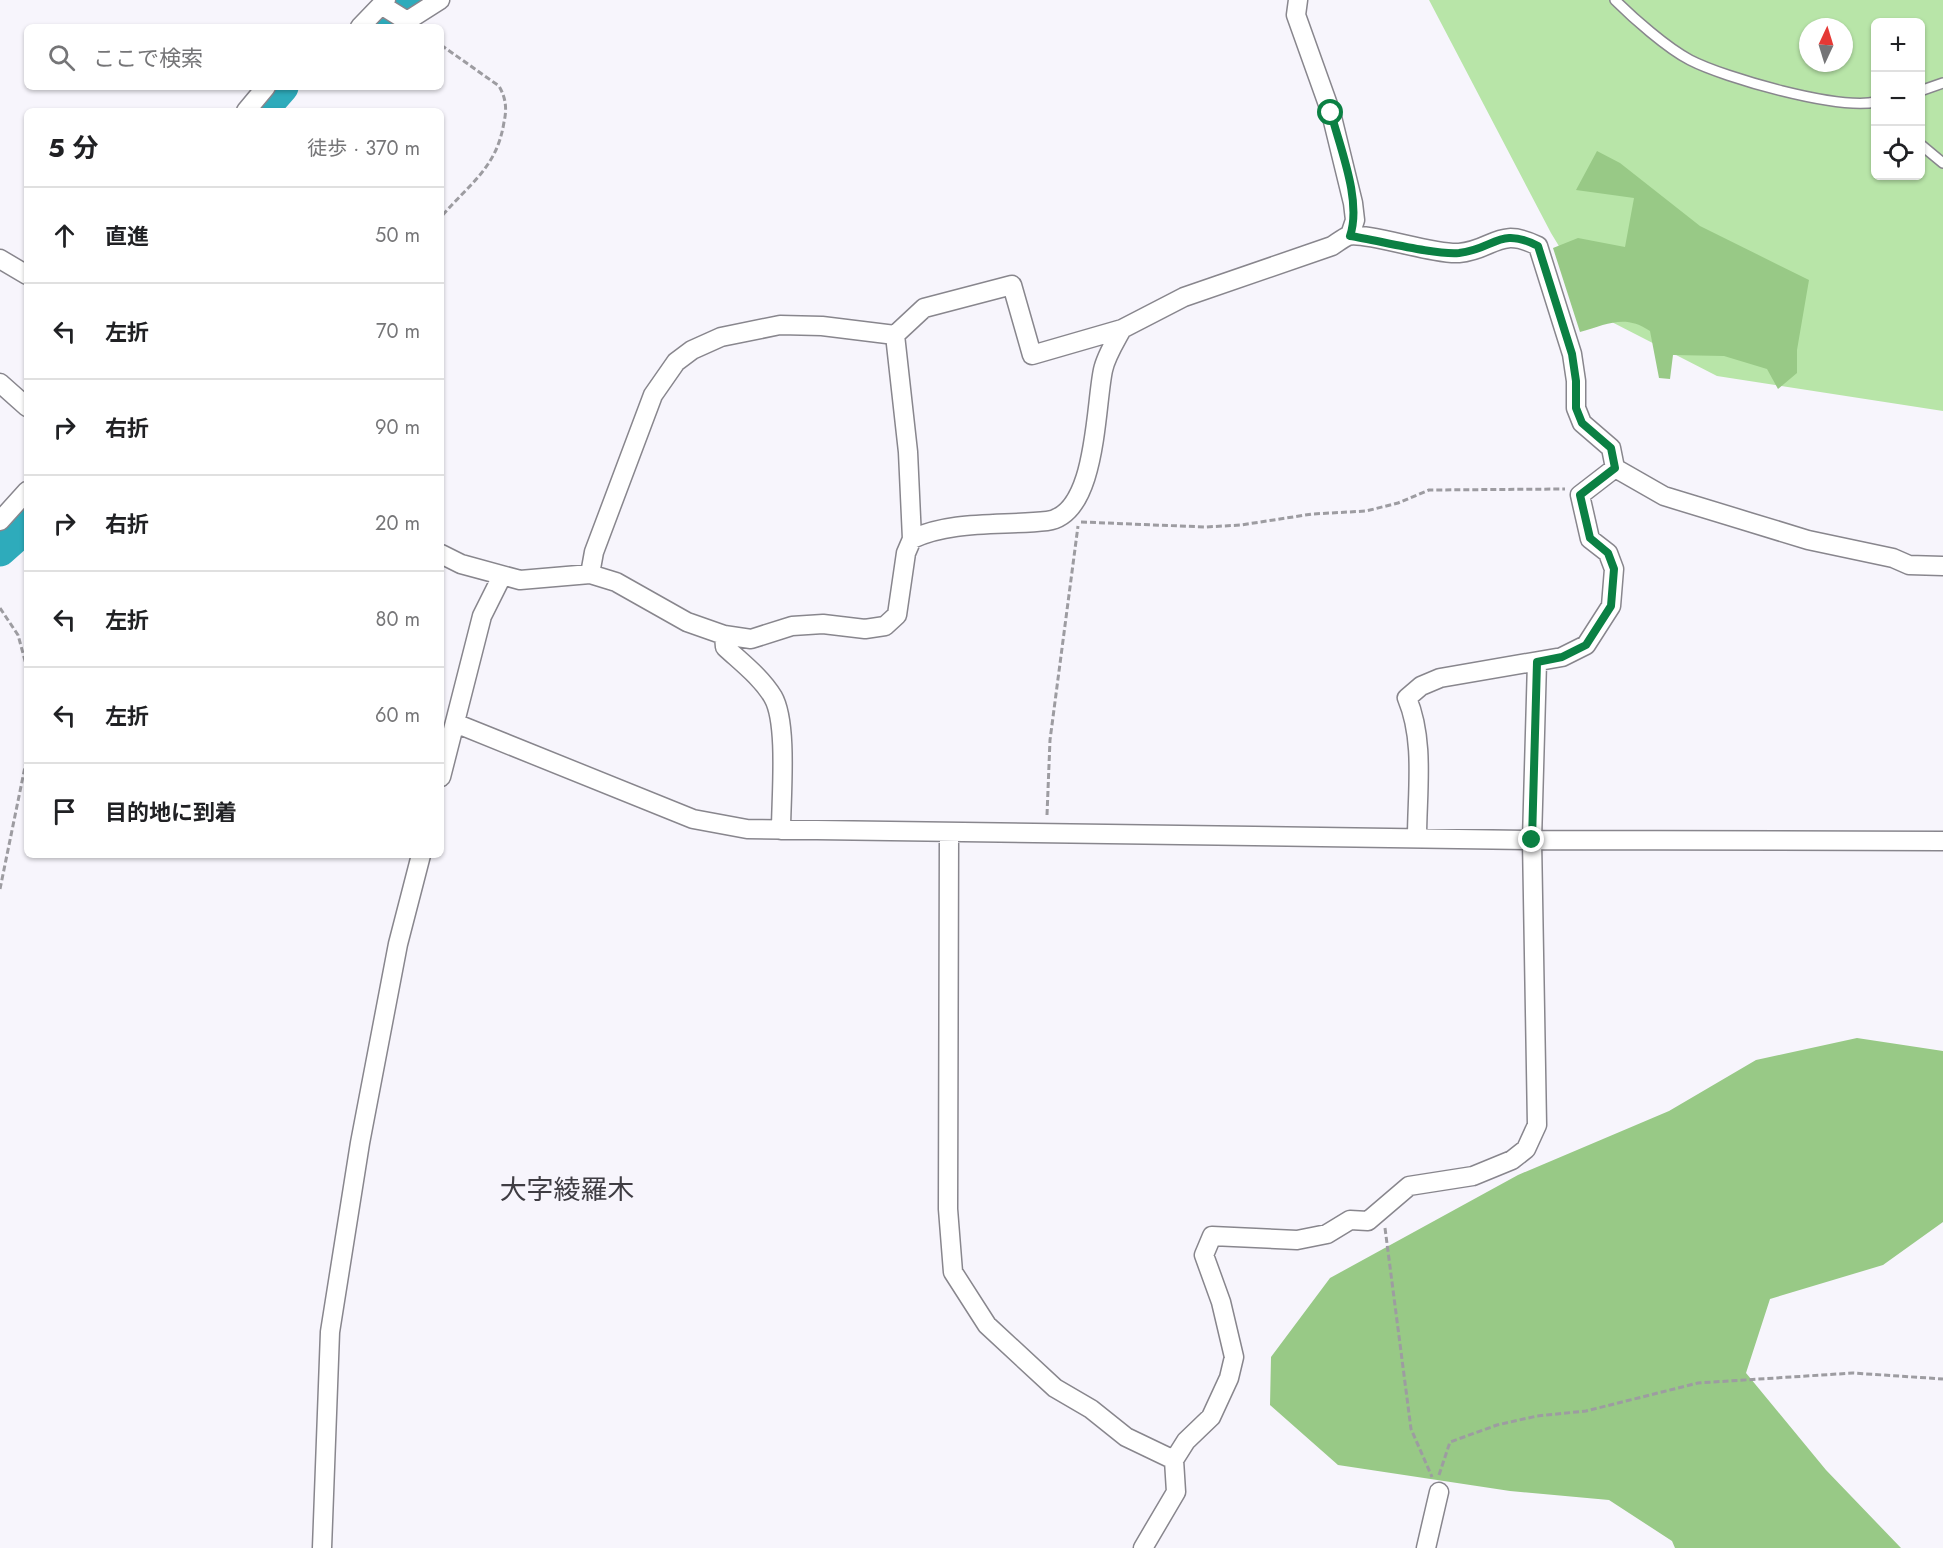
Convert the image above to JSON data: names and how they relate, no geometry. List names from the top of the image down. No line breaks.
{"districts":["大字綾羅木"],"north":"top","page":{"map_buttons":["+","−"],"search":"ここで検索","heading":["5 分","徒歩 · 370 m"],"list":[["直進","50 m"],["左折","70 m"],["右折","90 m"],["右折","20 m"],["左折","80 m"],["左折","60 m"],"目的地に到着"]}}
